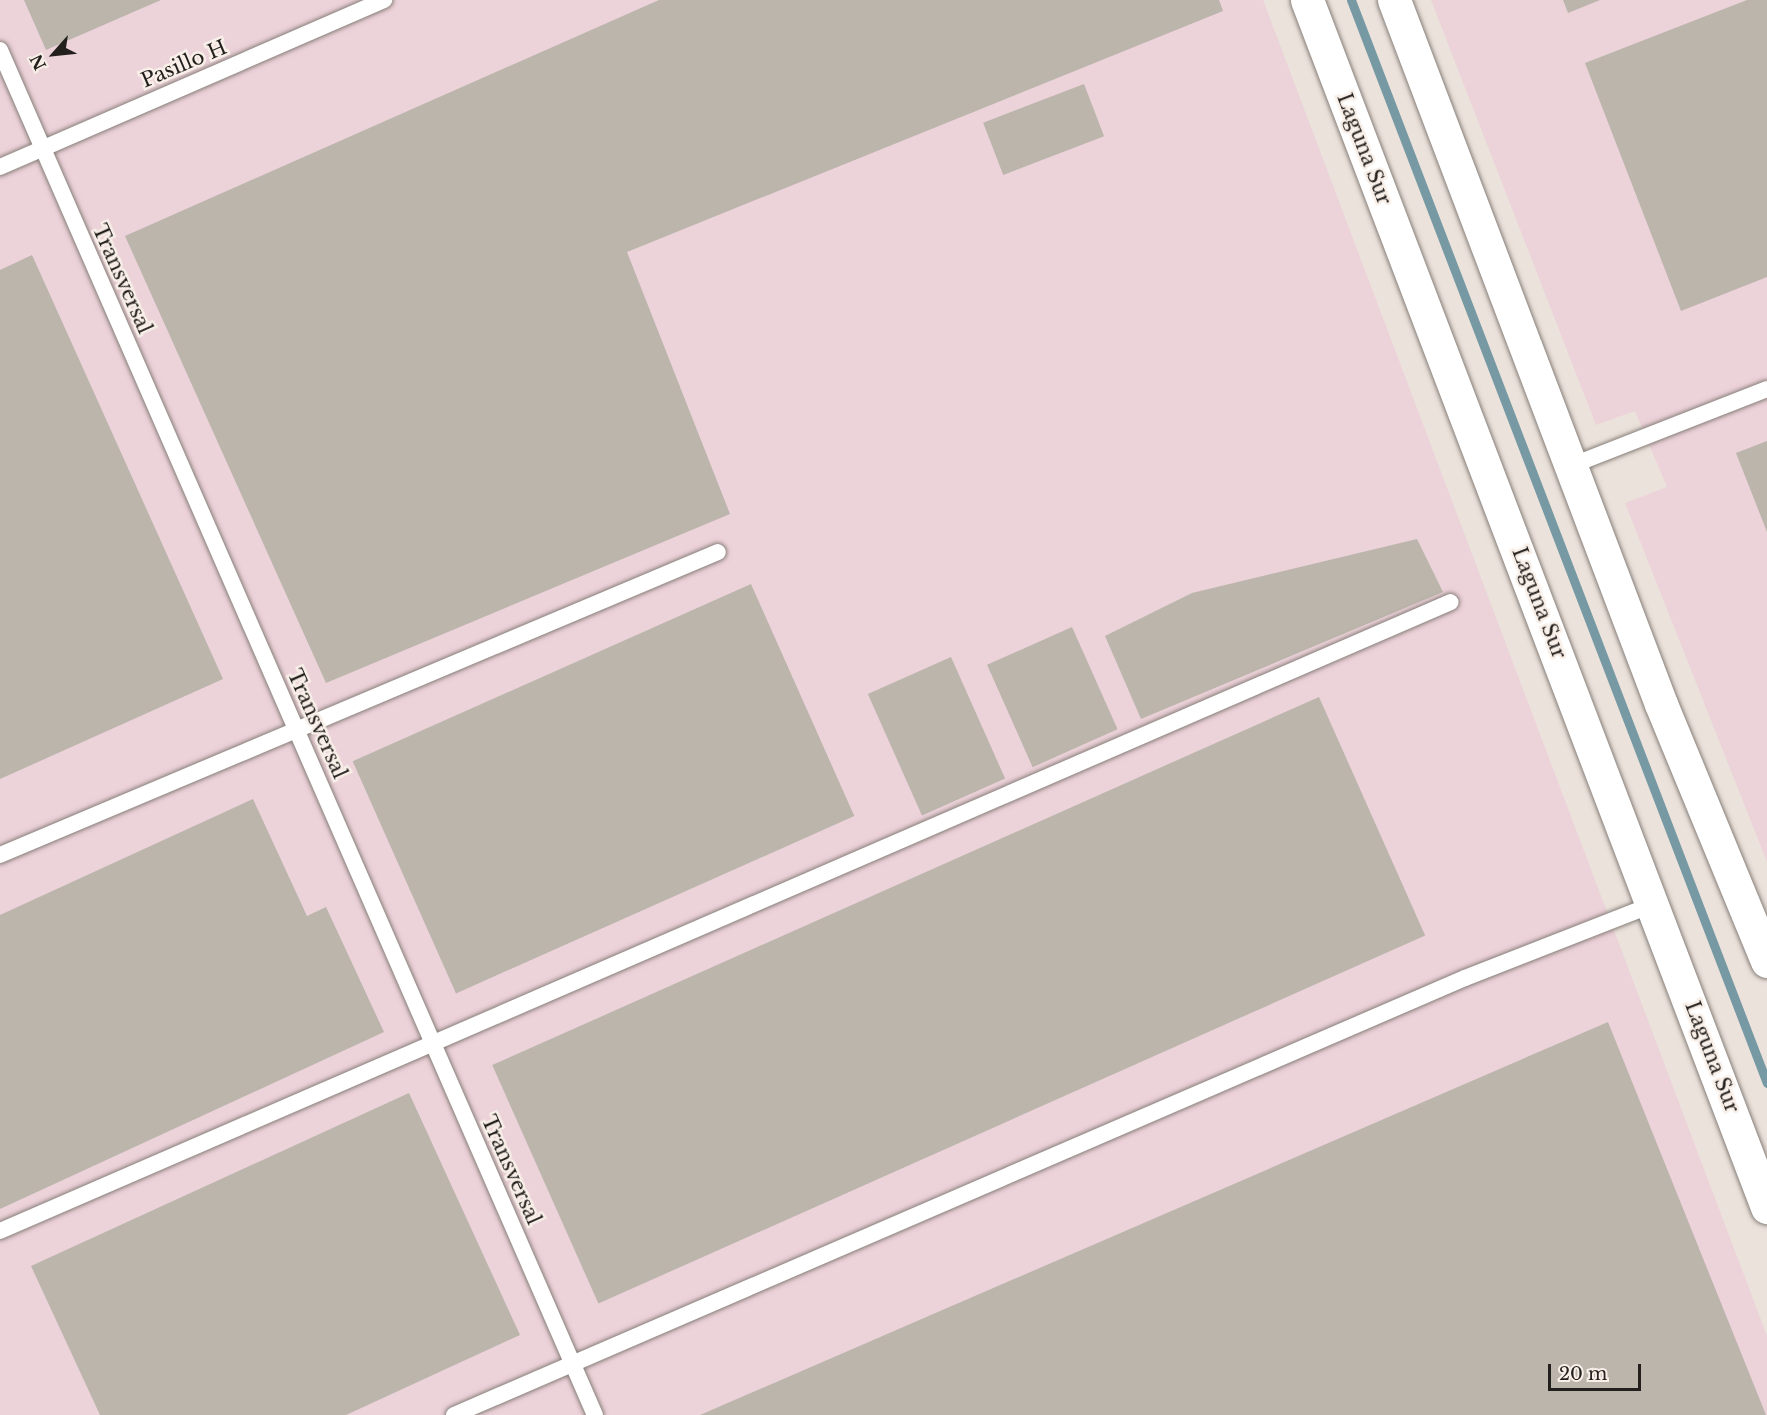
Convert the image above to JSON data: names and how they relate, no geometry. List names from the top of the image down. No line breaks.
{"streets":{"street":["Laguna Sur"],"lane":["Pasillo H","Transversal"]},"crossings":[["Pasillo H","Transversal"]],"scale_bar":"20 m","north":"bottom left"}
